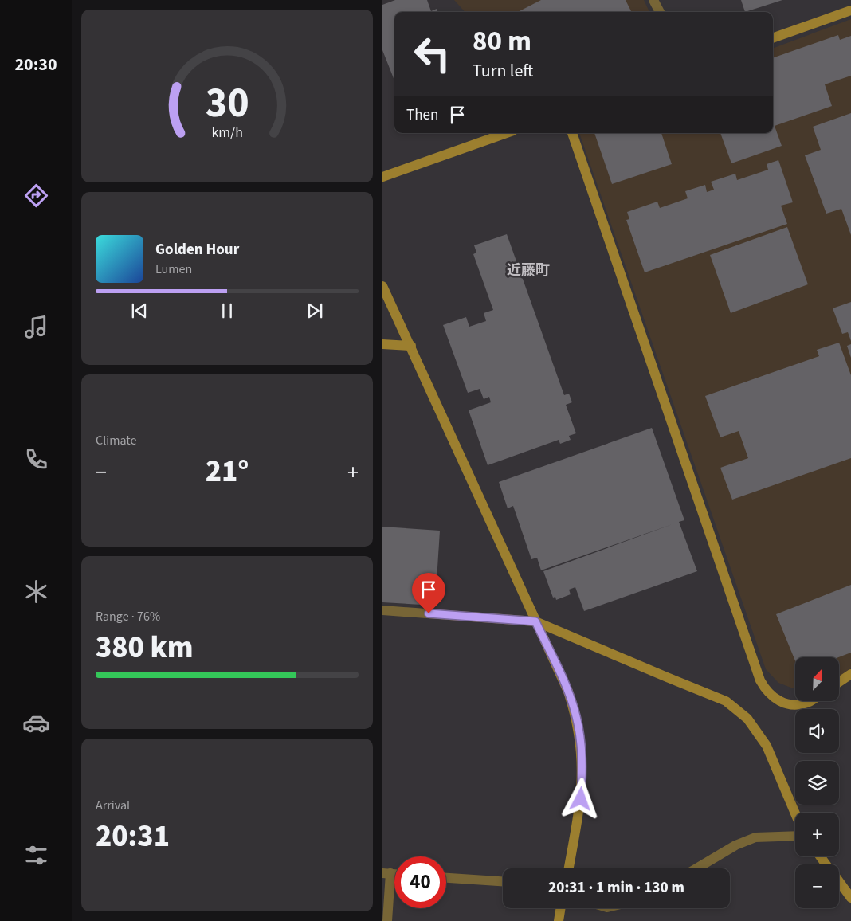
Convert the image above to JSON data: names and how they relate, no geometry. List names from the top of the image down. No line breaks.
{"districts":["近藤町"],"north":"top right","page":{"tabs":"20:30","turn":["80 m","Turn left"],"then":"Then","song":["Golden Hour","Lumen"],"tile":["Climate",["Range · 76%","380 km"],["Arrival","20:31"]],"heat":["−","21°","+"],"map_buttons":["+","−"],"limit":"40","trip":"20:31 · 1 min · 130 m","gauge":["30","km/h"]}}
